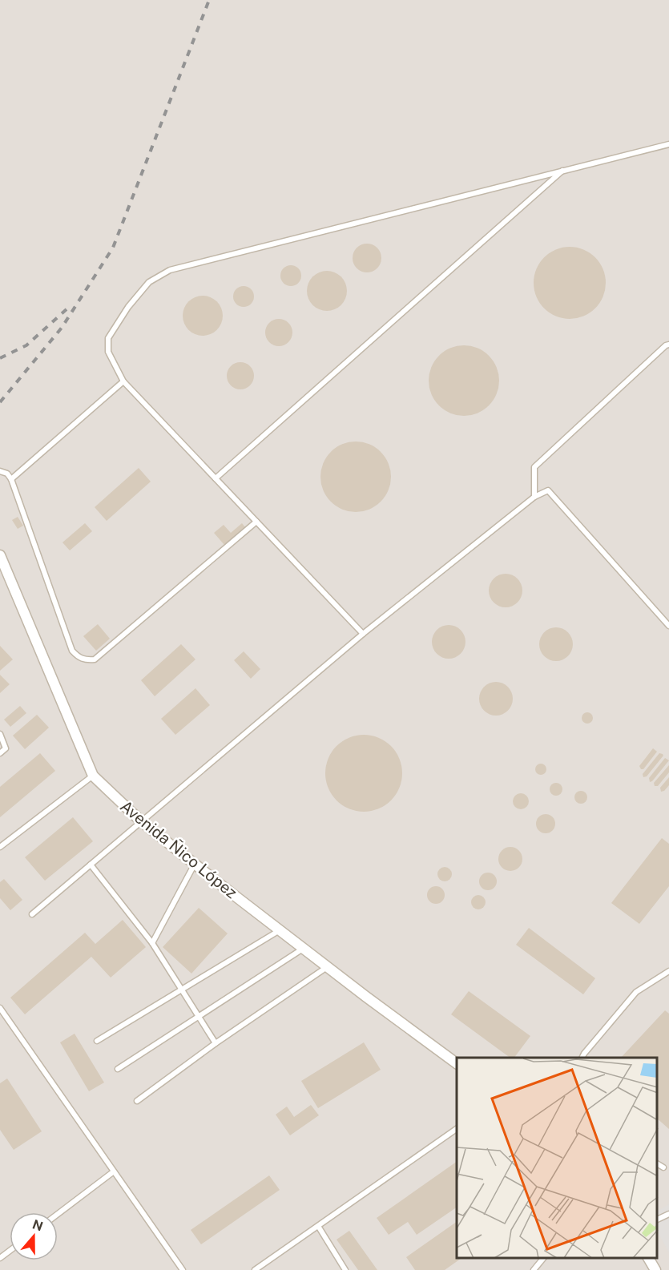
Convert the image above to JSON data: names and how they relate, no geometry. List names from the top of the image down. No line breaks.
{"streets":{"street":["Avenida Ñico López"]},"north":"top"}
